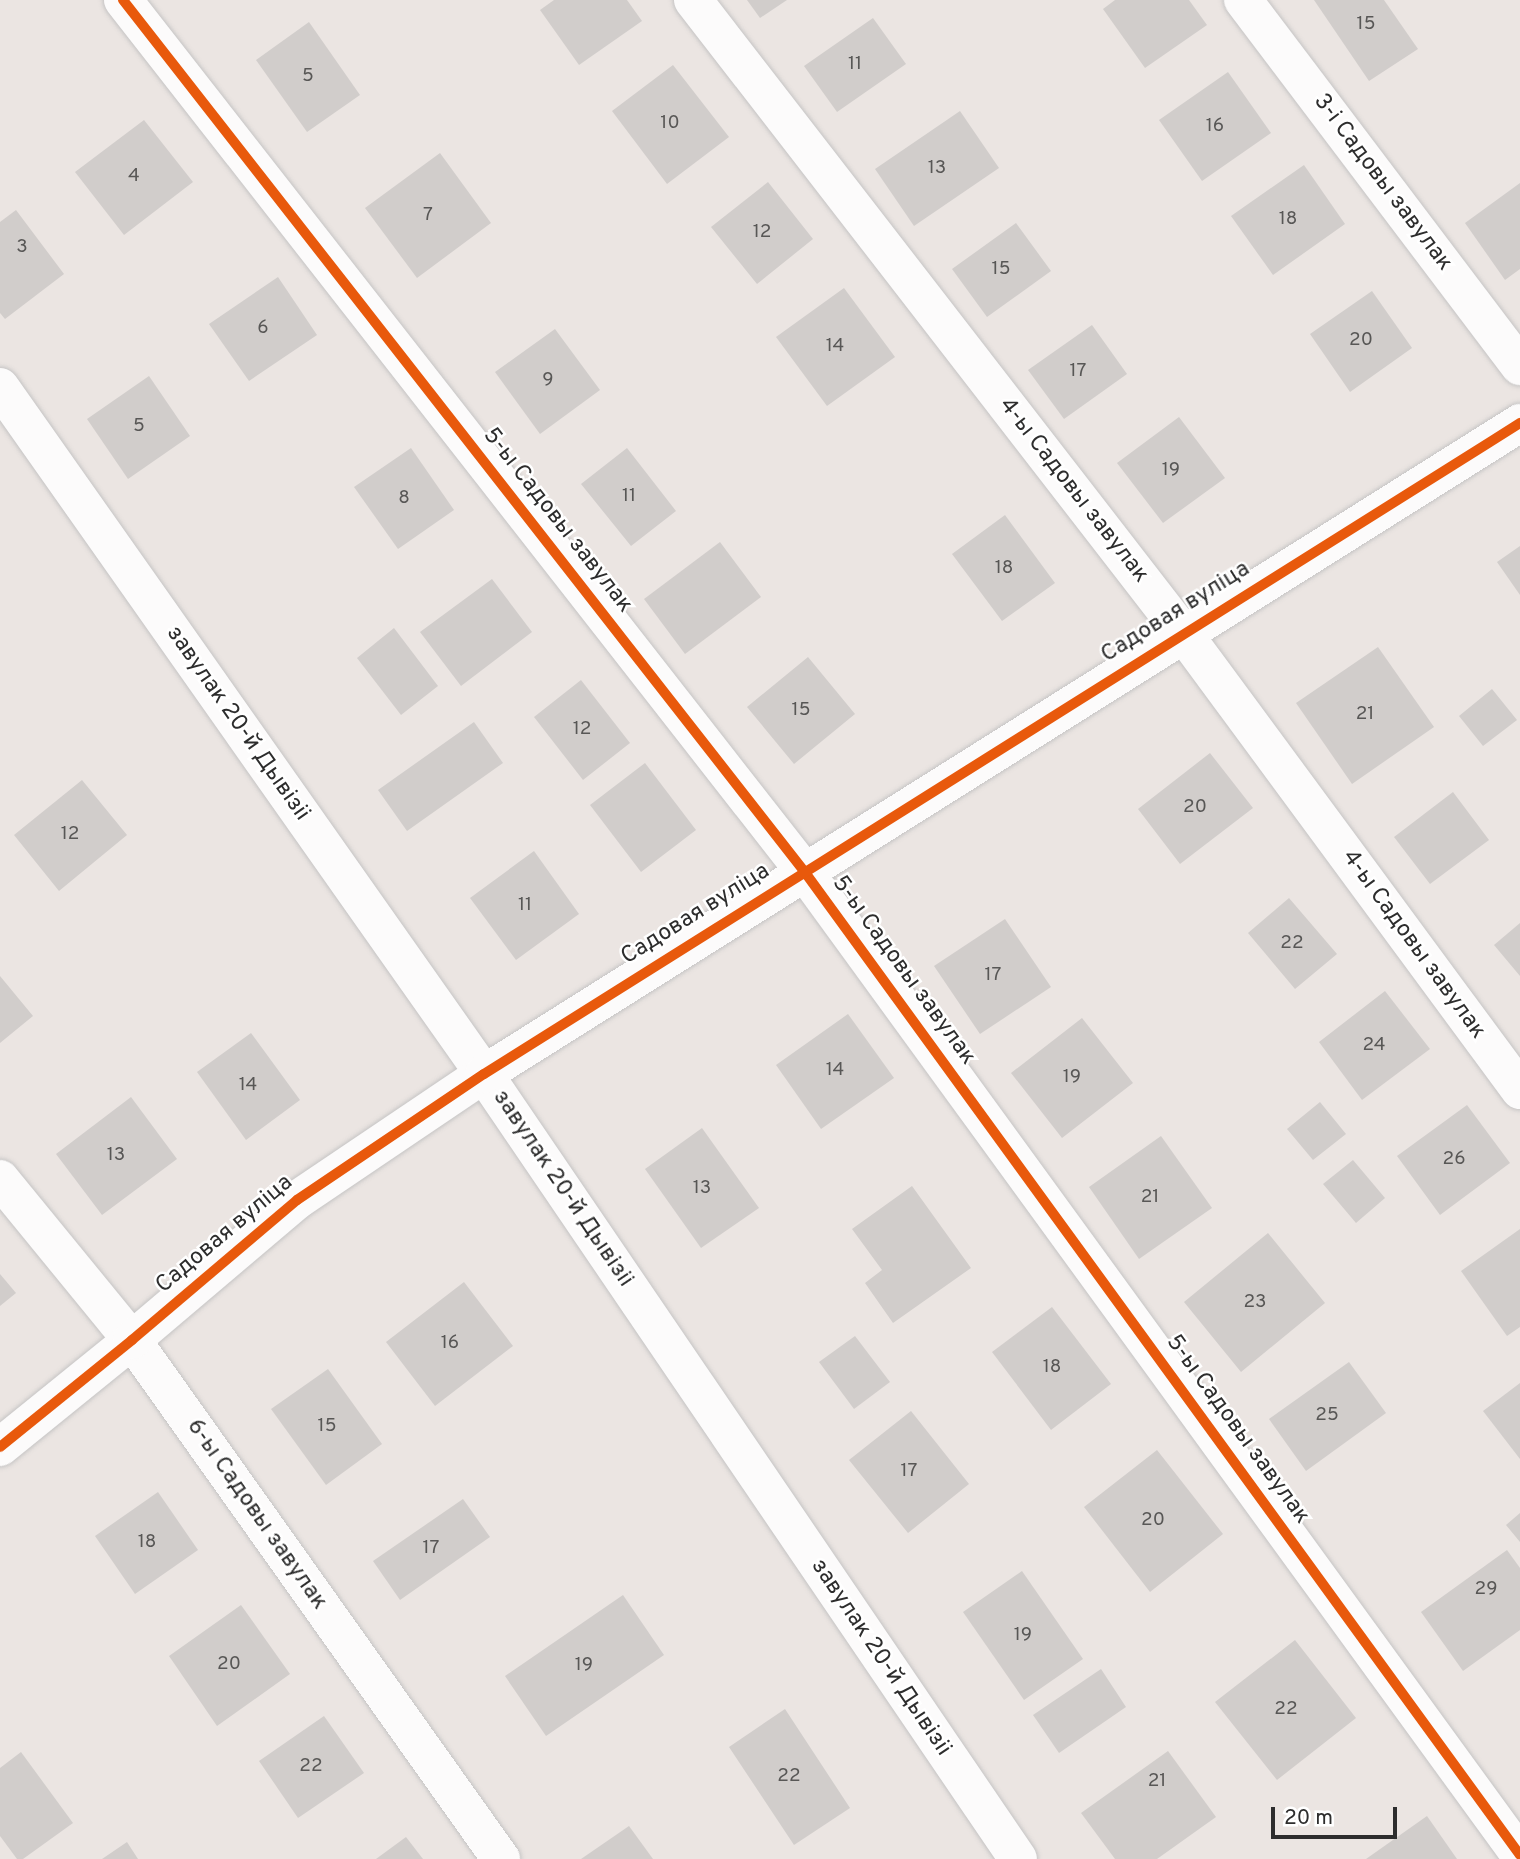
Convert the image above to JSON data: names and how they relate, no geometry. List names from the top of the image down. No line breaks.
{"streets":{"street":["3-і Садовы завулак","4-ы Садовы завулак","5-ы Садовы завулак","Садовая вуліца","завулак 20-й Дывізіі","6-ы Садовы завулак"]},"crossings":[["4-ы Садовы завулак","Садовая вуліца"],["5-ы Садовы завулак","Садовая вуліца"],["Садовая вуліца","завулак 20-й Дывізіі"],["Садовая вуліца","6-ы Садовы завулак"]],"house_numbers":["15","11","5","10","16","13","4","7","18","12","3","15","6","20","14","17","9","5","19","11","8","18","15","21","12","20","12","11","22","17","24","14","19","14","13","26","13","21","23","16","18","25","15","17","20","18","17","29","19","20","19","22","22","22","21"],"scale_bar":"20 m"}
